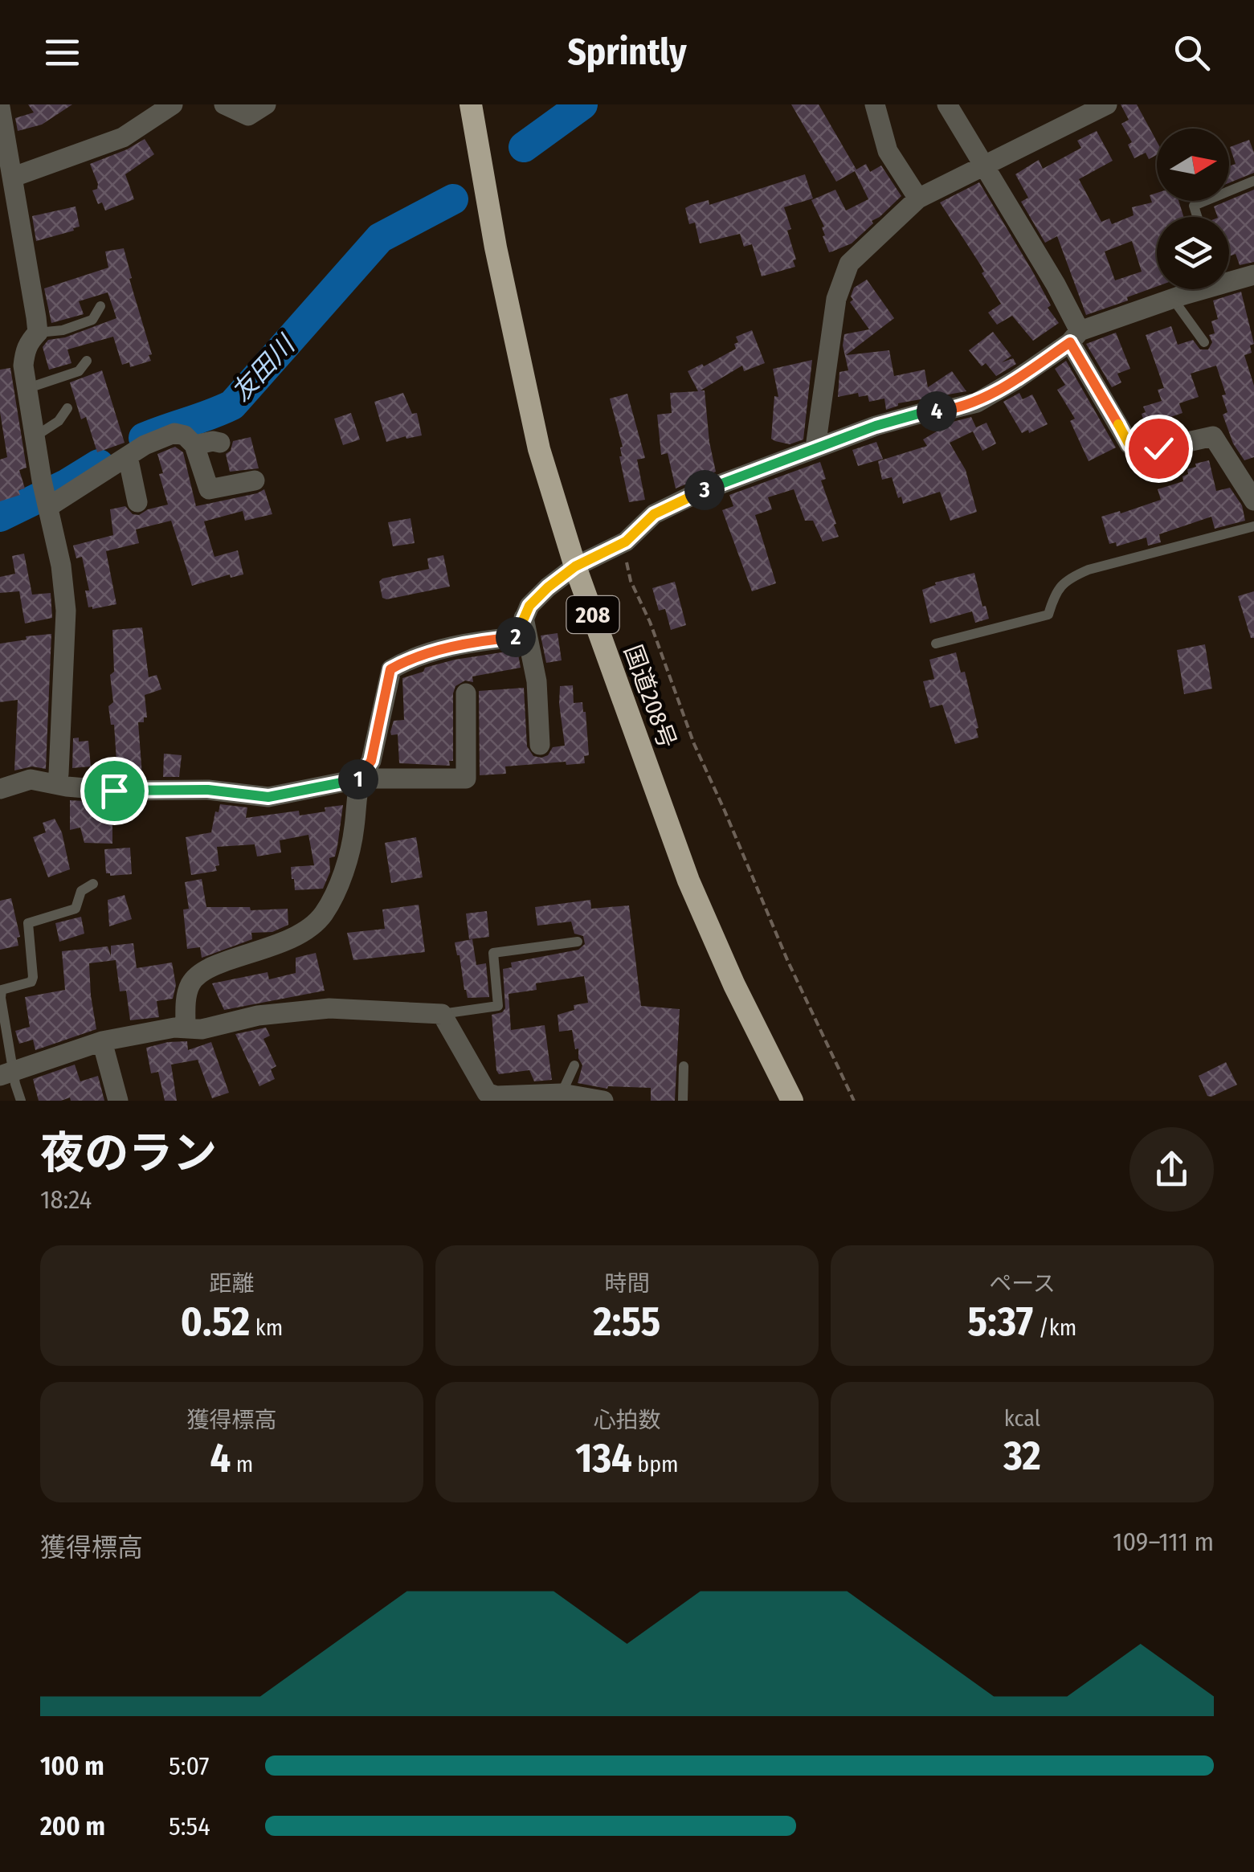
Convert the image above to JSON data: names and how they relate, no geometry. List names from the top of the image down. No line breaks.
{"streets":{"highway":["208","国道208号"]},"water":["友田川"],"north":"right","page":{"header":"Sprintly","pins":["4","3","2","1"],"heading":["夜のラン","18:24"],"stats":[["距離","0.52 km"],["時間","2:55"],["ペース","5:37 /km"],["獲得標高","4 m"],["心拍数","134 bpm"],["kcal","32"]],"chart":["獲得標高","109–111 m"],"list":[{"name":"100 m","note":"5:07"},{"name":"200 m","note":"5:54"}]}}
